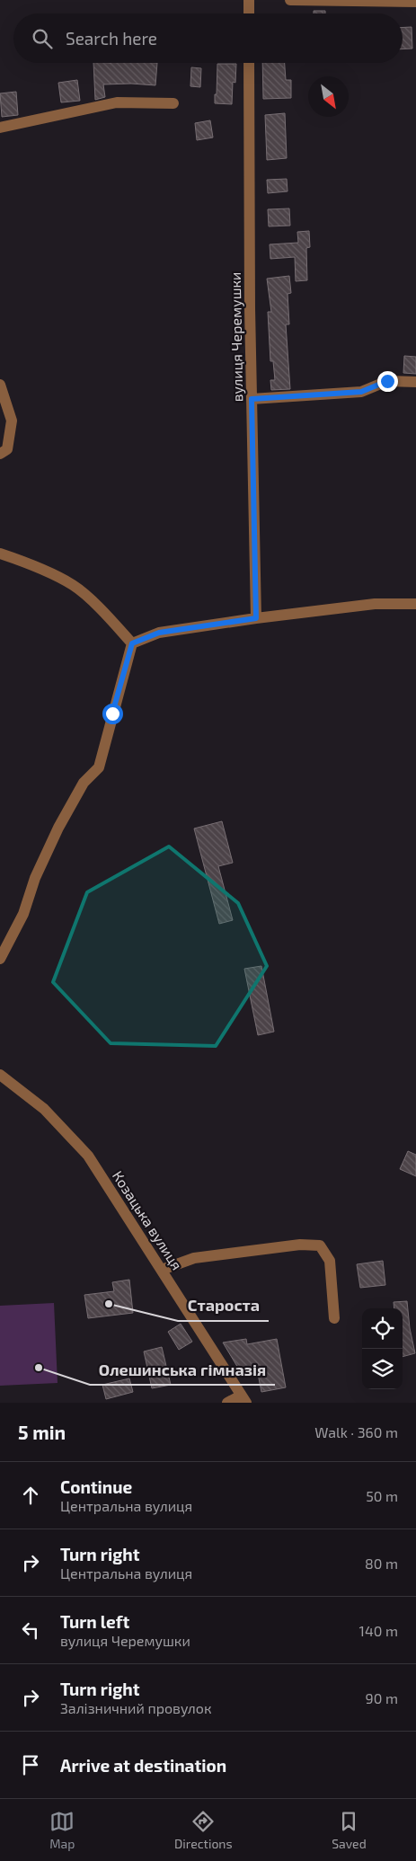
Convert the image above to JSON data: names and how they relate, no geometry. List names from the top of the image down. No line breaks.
{"streets":{"street":["вулиця Черемушки","Козацька вулиця"]},"places":["Староста","Олешинська гімназія"],"north":"bottom right","page":{"search":"Search here","heading":["5 min","Walk · 360 m"],"list":[["Continue","Центральна вулиця","50 m"],["Turn right","Центральна вулиця","80 m"],["Turn left","вулиця Черемушки","140 m"],["Turn right","Залізничний провулок","90 m"],"Arrive at destination"],"nav":["Map","Directions","Saved"]}}
